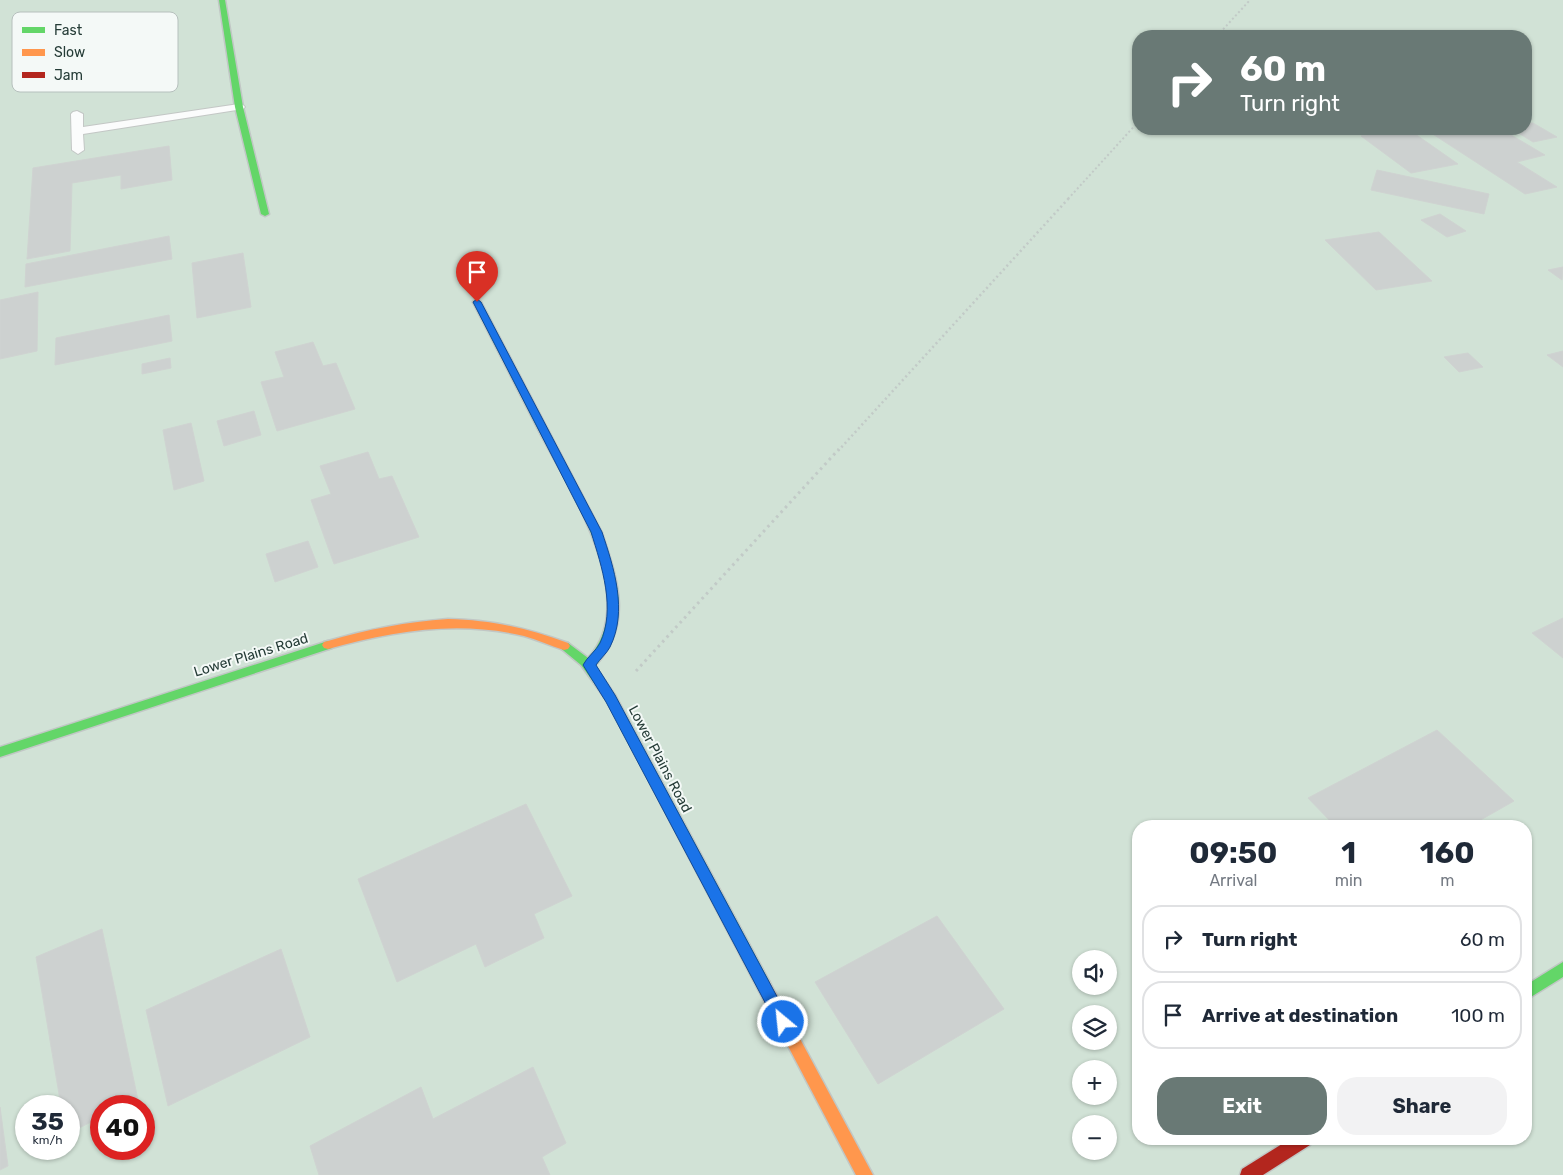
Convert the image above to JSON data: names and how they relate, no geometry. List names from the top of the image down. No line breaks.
{"streets":{"street":["Lower Plains Road"]},"legend":["Fast","Slow","Jam"],"page":{"turn":["60 m","Turn right"],"eta":["09:50","Arrival","1","min","160","m"],"list":[{"name":"Turn right","value":"60 m"},{"name":"Arrive at destination","value":"100 m"}],"map_buttons":["+","−"],"buttons":["Exit","Share"],"speed":"35 km/h","limit":"40"}}
